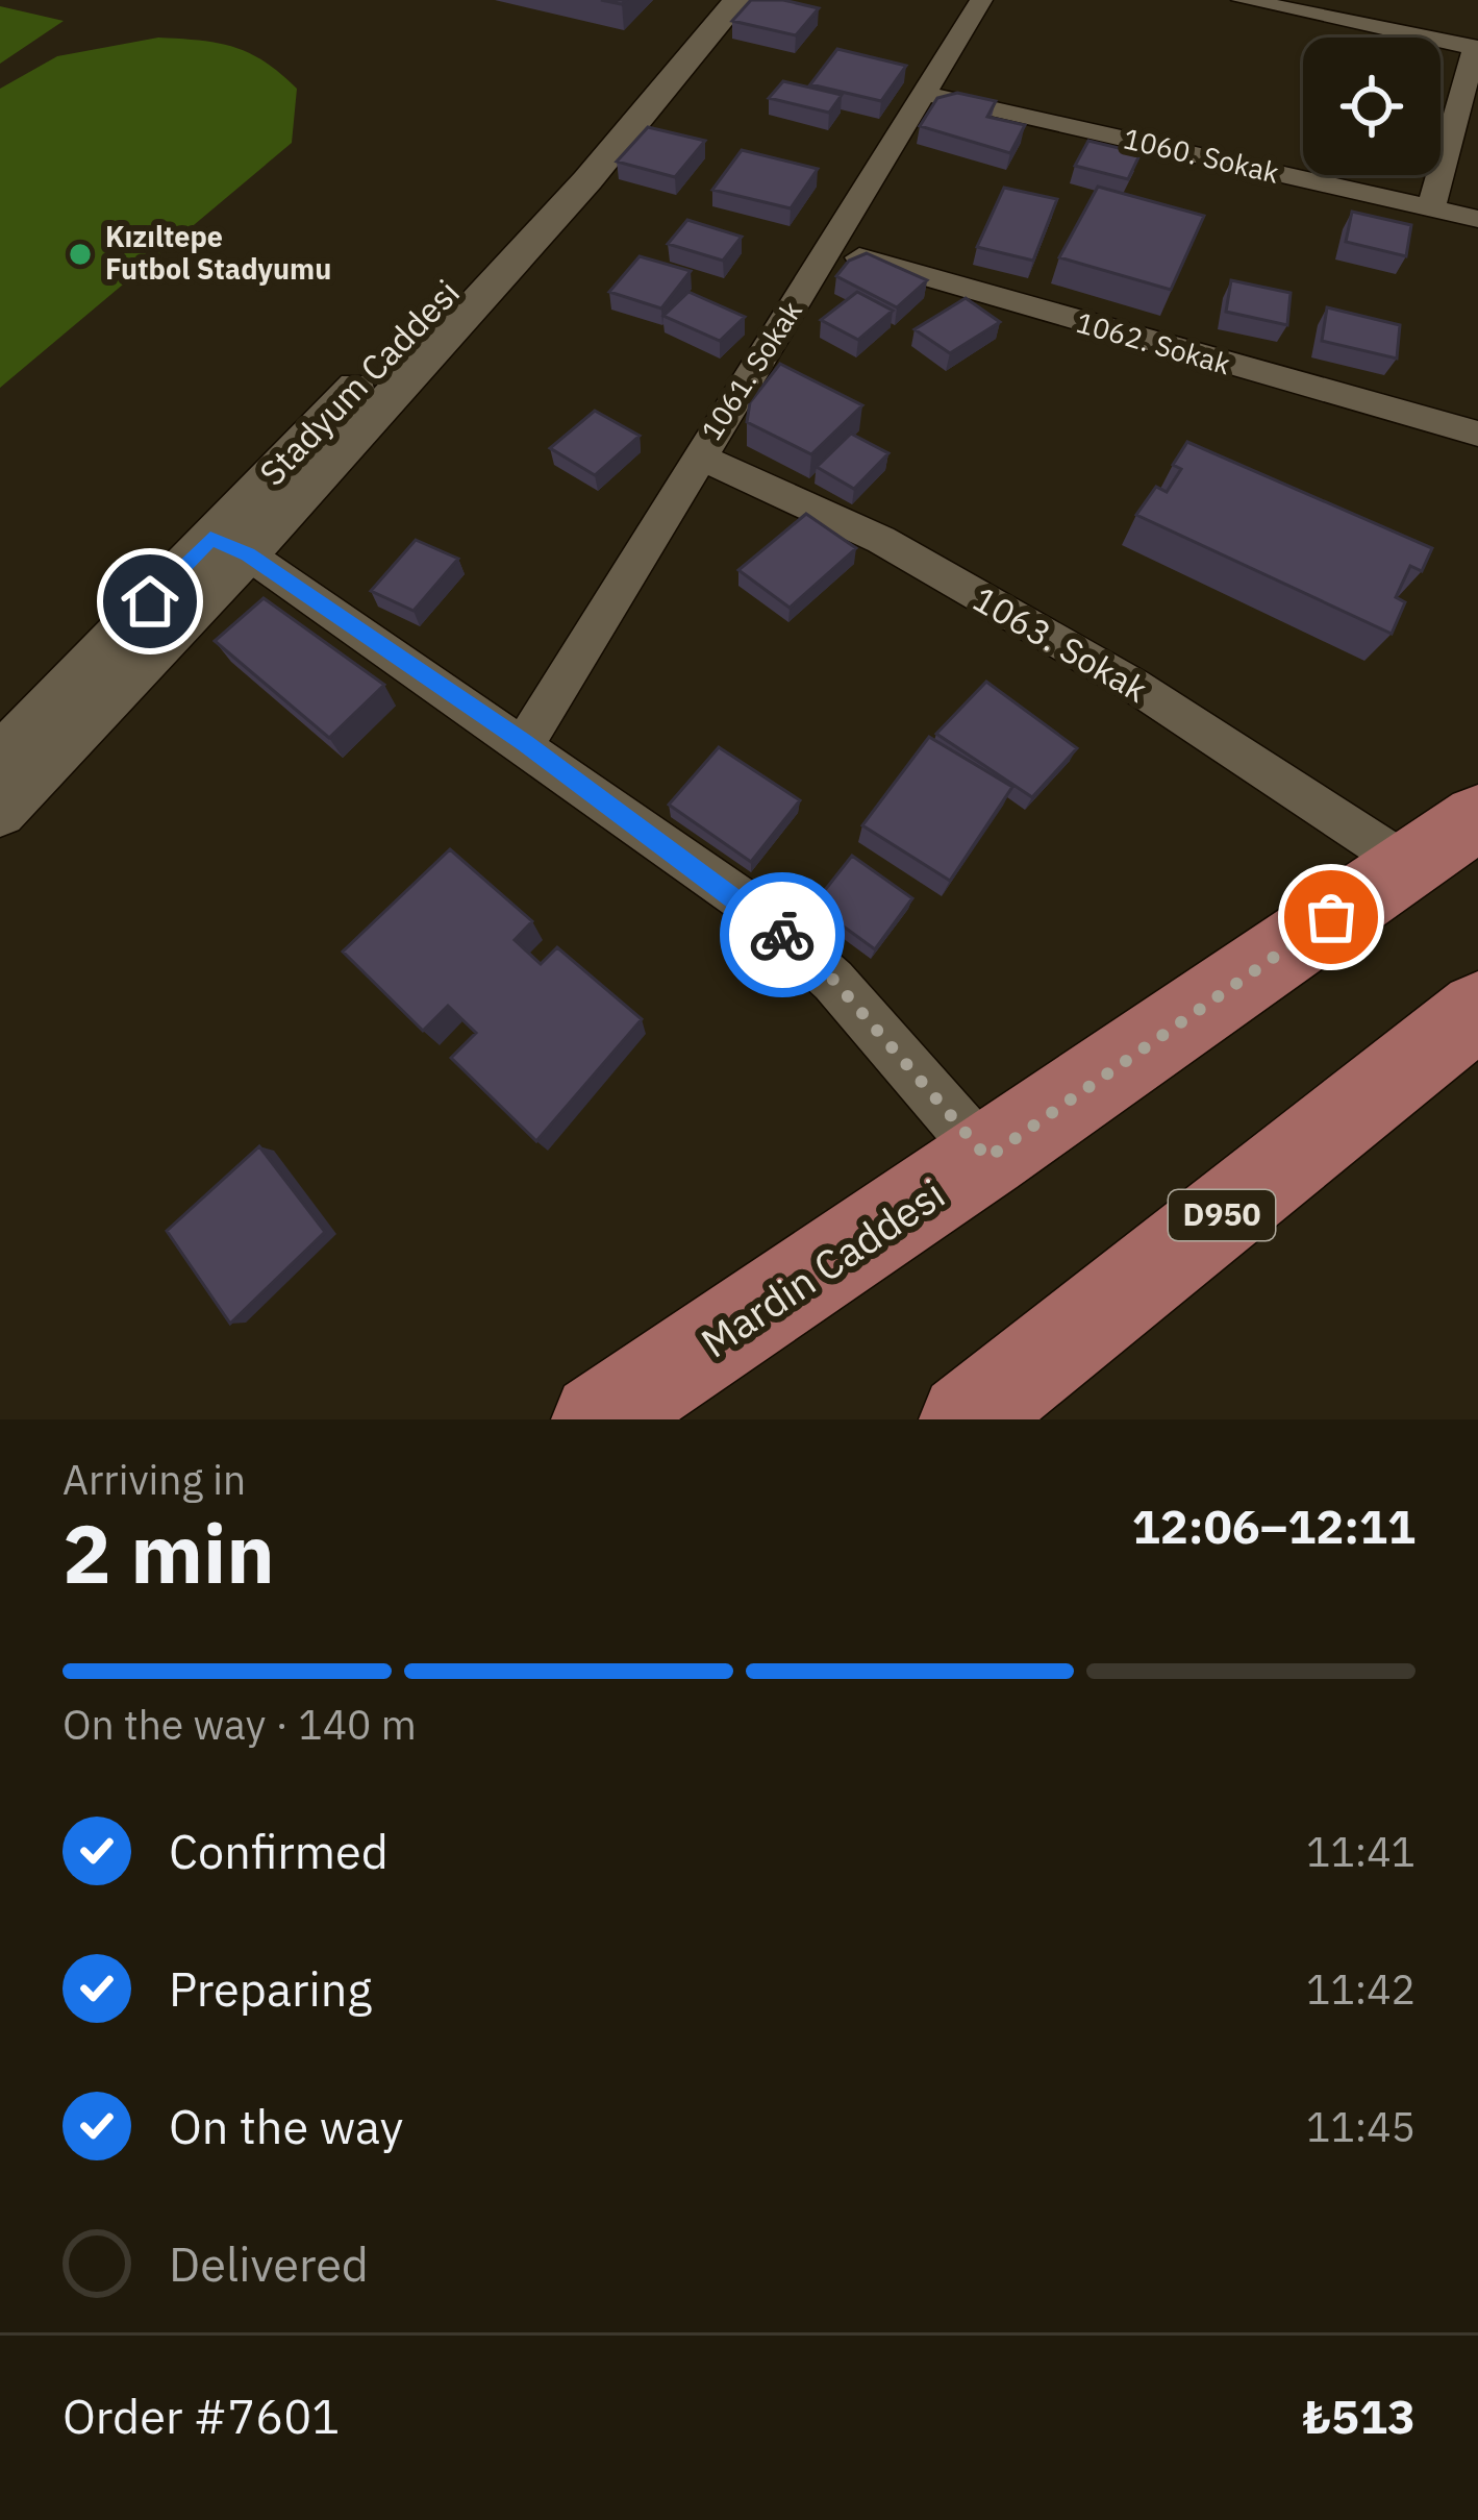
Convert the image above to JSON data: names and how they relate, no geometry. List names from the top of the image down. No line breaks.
{"streets":{"highway":["D950","Mardin Caddesi"],"street":["1060. Sokak","1062. Sokak","1061. Sokak","Stadyum Caddesi","1063. Sokak"]},"crossings":[["1060. Sokak","1061. Sokak"],["1062. Sokak","1061. Sokak"],["1061. Sokak","1063. Sokak"],["1063. Sokak","Mardin Caddesi"]],"places":["Kızıltepe Futbol Stadyumu"],"page":{"heading":["2 min","Arriving in","12:06–12:11"],"panel":["Order #7601","₺513"],"bar":"On the way · 140 m","list":[["Confirmed","11:41"],["Preparing","11:42"],["On the way","11:45"],"Delivered"]}}
